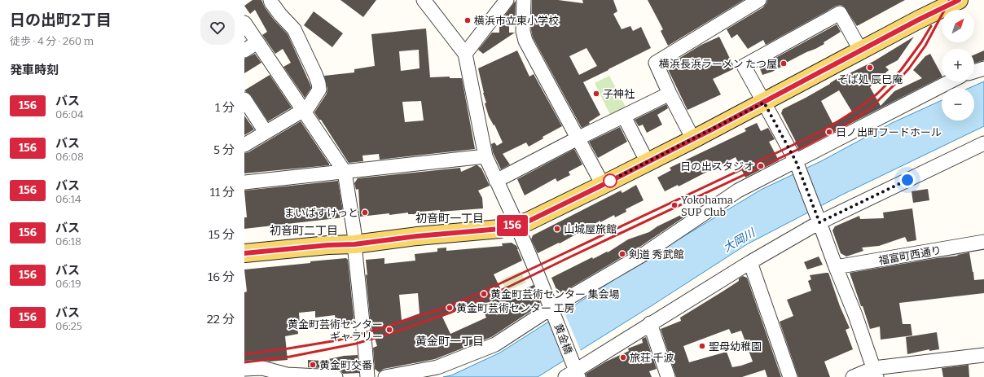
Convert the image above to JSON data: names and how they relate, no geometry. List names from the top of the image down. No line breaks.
{"streets":{"street":["福富町西通り","黄金橋"]},"districts":["初音町一丁目","初音町二丁目","黄金町一丁目"],"water":["大岡川"],"places":["横浜市立東小学校","横浜長浜ラーメン たつ屋","そば処 辰巳庵","子神社","日ノ出町フードホール","日の出スタジオ","Yokohama SUP Club","まいばすけっと","山城屋旅館","剣道 秀武館","黄金町芸術センター 集会場","黄金町芸術センター 工房","黄金町芸術センター ギャラリー","聖母幼稚園","旅荘 千波","黄金町交番"],"lines":["bus line 156"],"north":"top right","page":{"heading":[["日の出町2丁目","徒歩 · 4 分 · 260 m"],"発車時刻"],"on_map":"156","map_buttons":["+","−"],"list":[{"mark":"156","name":"バス","note":"06:04","value":"1 分"},{"mark":"156","name":"バス","note":"06:08","value":"5 分"},{"mark":"156","name":"バス","note":"06:14","value":"11 分"},{"mark":"156","name":"バス","note":"06:18","value":"15 分"},{"mark":"156","name":"バス","note":"06:19","value":"16 分"},{"mark":"156","name":"バス","note":"06:25","value":"22 分"}]}}
